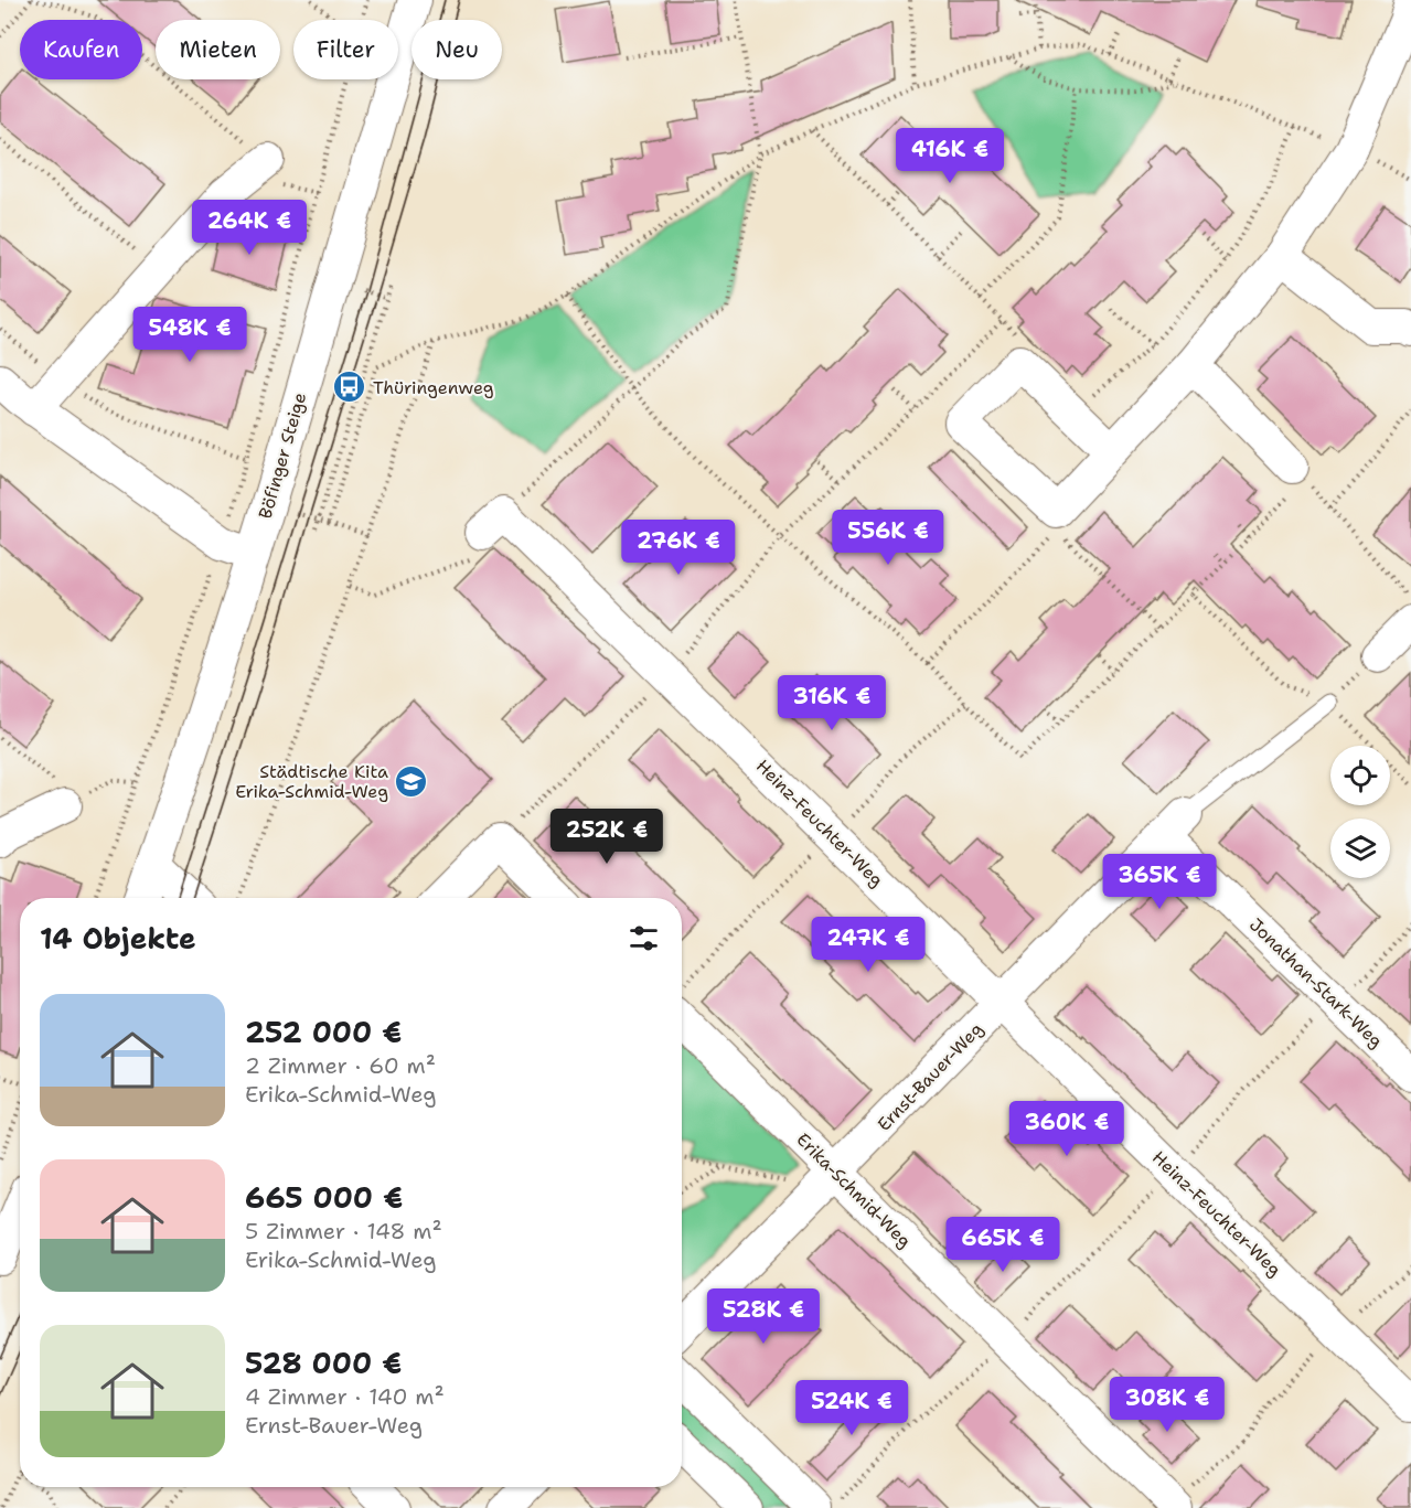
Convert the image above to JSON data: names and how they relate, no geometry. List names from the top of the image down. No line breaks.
{"streets":{"street":["Böfinger Steige","Heinz-Feuchter-Weg","Jonathan-Stark-Weg","Ernst-Bauer-Weg","Erika-Schmid-Weg"]},"crossings":[["Heinz-Feuchter-Weg","Ernst-Bauer-Weg"],["Jonathan-Stark-Weg","Ernst-Bauer-Weg"],["Ernst-Bauer-Weg","Erika-Schmid-Weg"]],"places":{"bus stop":["Thüringenweg"],"school or university":["Städtische Kita Erika-Schmid-Weg"]},"page":{"chip":["Kaufen","Mieten","Filter","Neu"],"price":["416K €","264K €","548K €","556K €","276K €","316K €","252K €","365K €","247K €","360K €","665K €","528K €","308K €","524K €"],"heading":"14 Objekte","list":[{"name":"252 000 €","note":"2 Zimmer · 60 m² · Erika-Schmid-Weg"},{"name":"665 000 €","note":"5 Zimmer · 148 m² · Erika-Schmid-Weg"},{"name":"528 000 €","note":"4 Zimmer · 140 m² · Ernst-Bauer-Weg"}]}}
